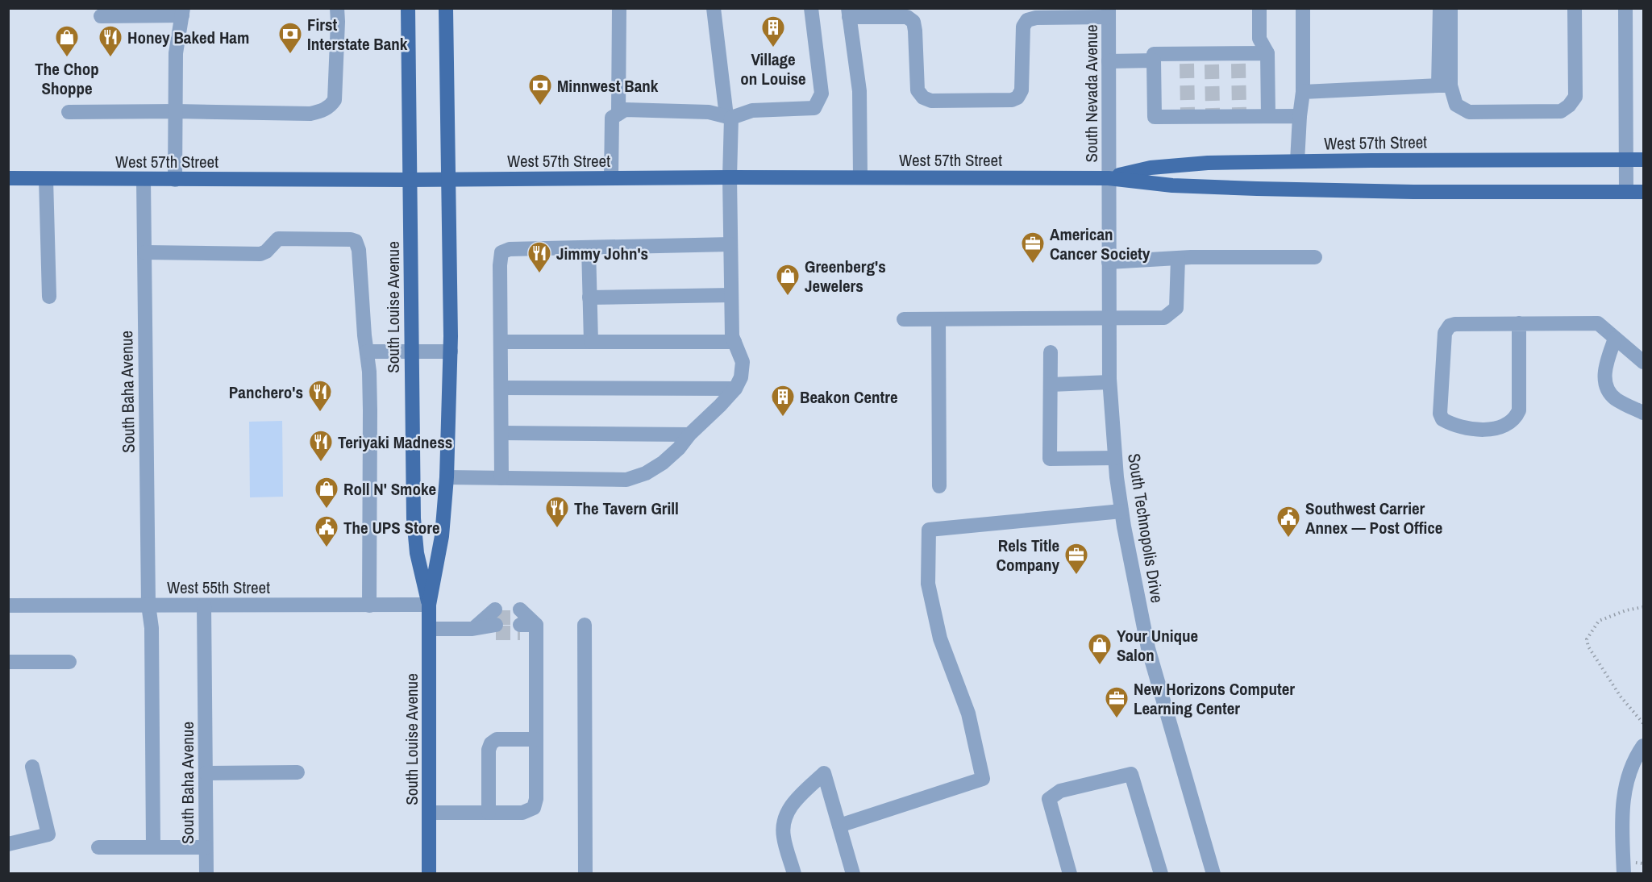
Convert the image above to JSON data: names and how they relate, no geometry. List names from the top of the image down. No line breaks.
{"streets":{"main road":["West 57th Street","South Louise Avenue"],"street":["South Nevada Avenue","South Baha Avenue","South Technopolis Drive","West 55th Street"]},"crossings":[["South Nevada Avenue","West 57th Street"],["South Nevada Avenue","South Technopolis Drive"],["West 57th Street","South Louise Avenue"],["West 57th Street","South Baha Avenue"],["West 57th Street","South Technopolis Drive"],["South Louise Avenue","West 55th Street"],["South Baha Avenue","West 55th Street"]],"places":{"building":["Village on Louise","Beakon Centre"],"bank":["First Interstate Bank","Minnwest Bank"],"shop":["The Chop Shoppe","Greenberg's Jewelers","Roll N' Smoke","Your Unique Salon"],"restaurant":["Honey Baked Ham","Jimmy John's","Panchero's","Teriyaki Madness","The Tavern Grill"],"office":["American Cancer Society","Rels Title Company","New Horizons Computer Learning Center"],"public building":["Southwest Carrier Annex — Post Office","The UPS Store"]}}
